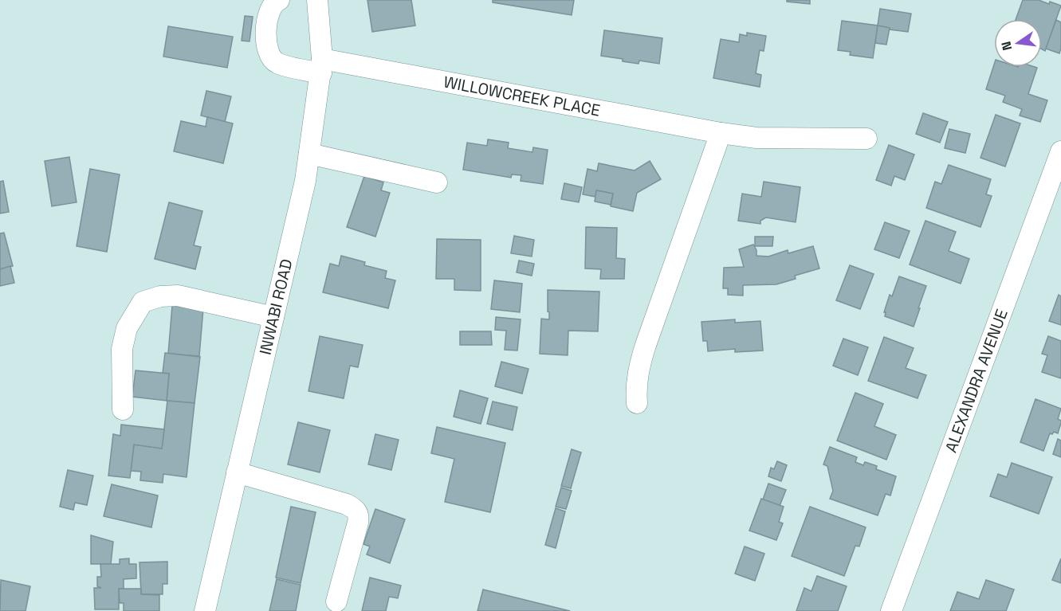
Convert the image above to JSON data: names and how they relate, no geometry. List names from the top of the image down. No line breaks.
{"streets":{"street":["WILLOWCREEK PLACE","INWABI ROAD","ALEXANDRA AVENUE"]},"crossings":[["WILLOWCREEK PLACE","INWABI ROAD"]],"north":"left"}
